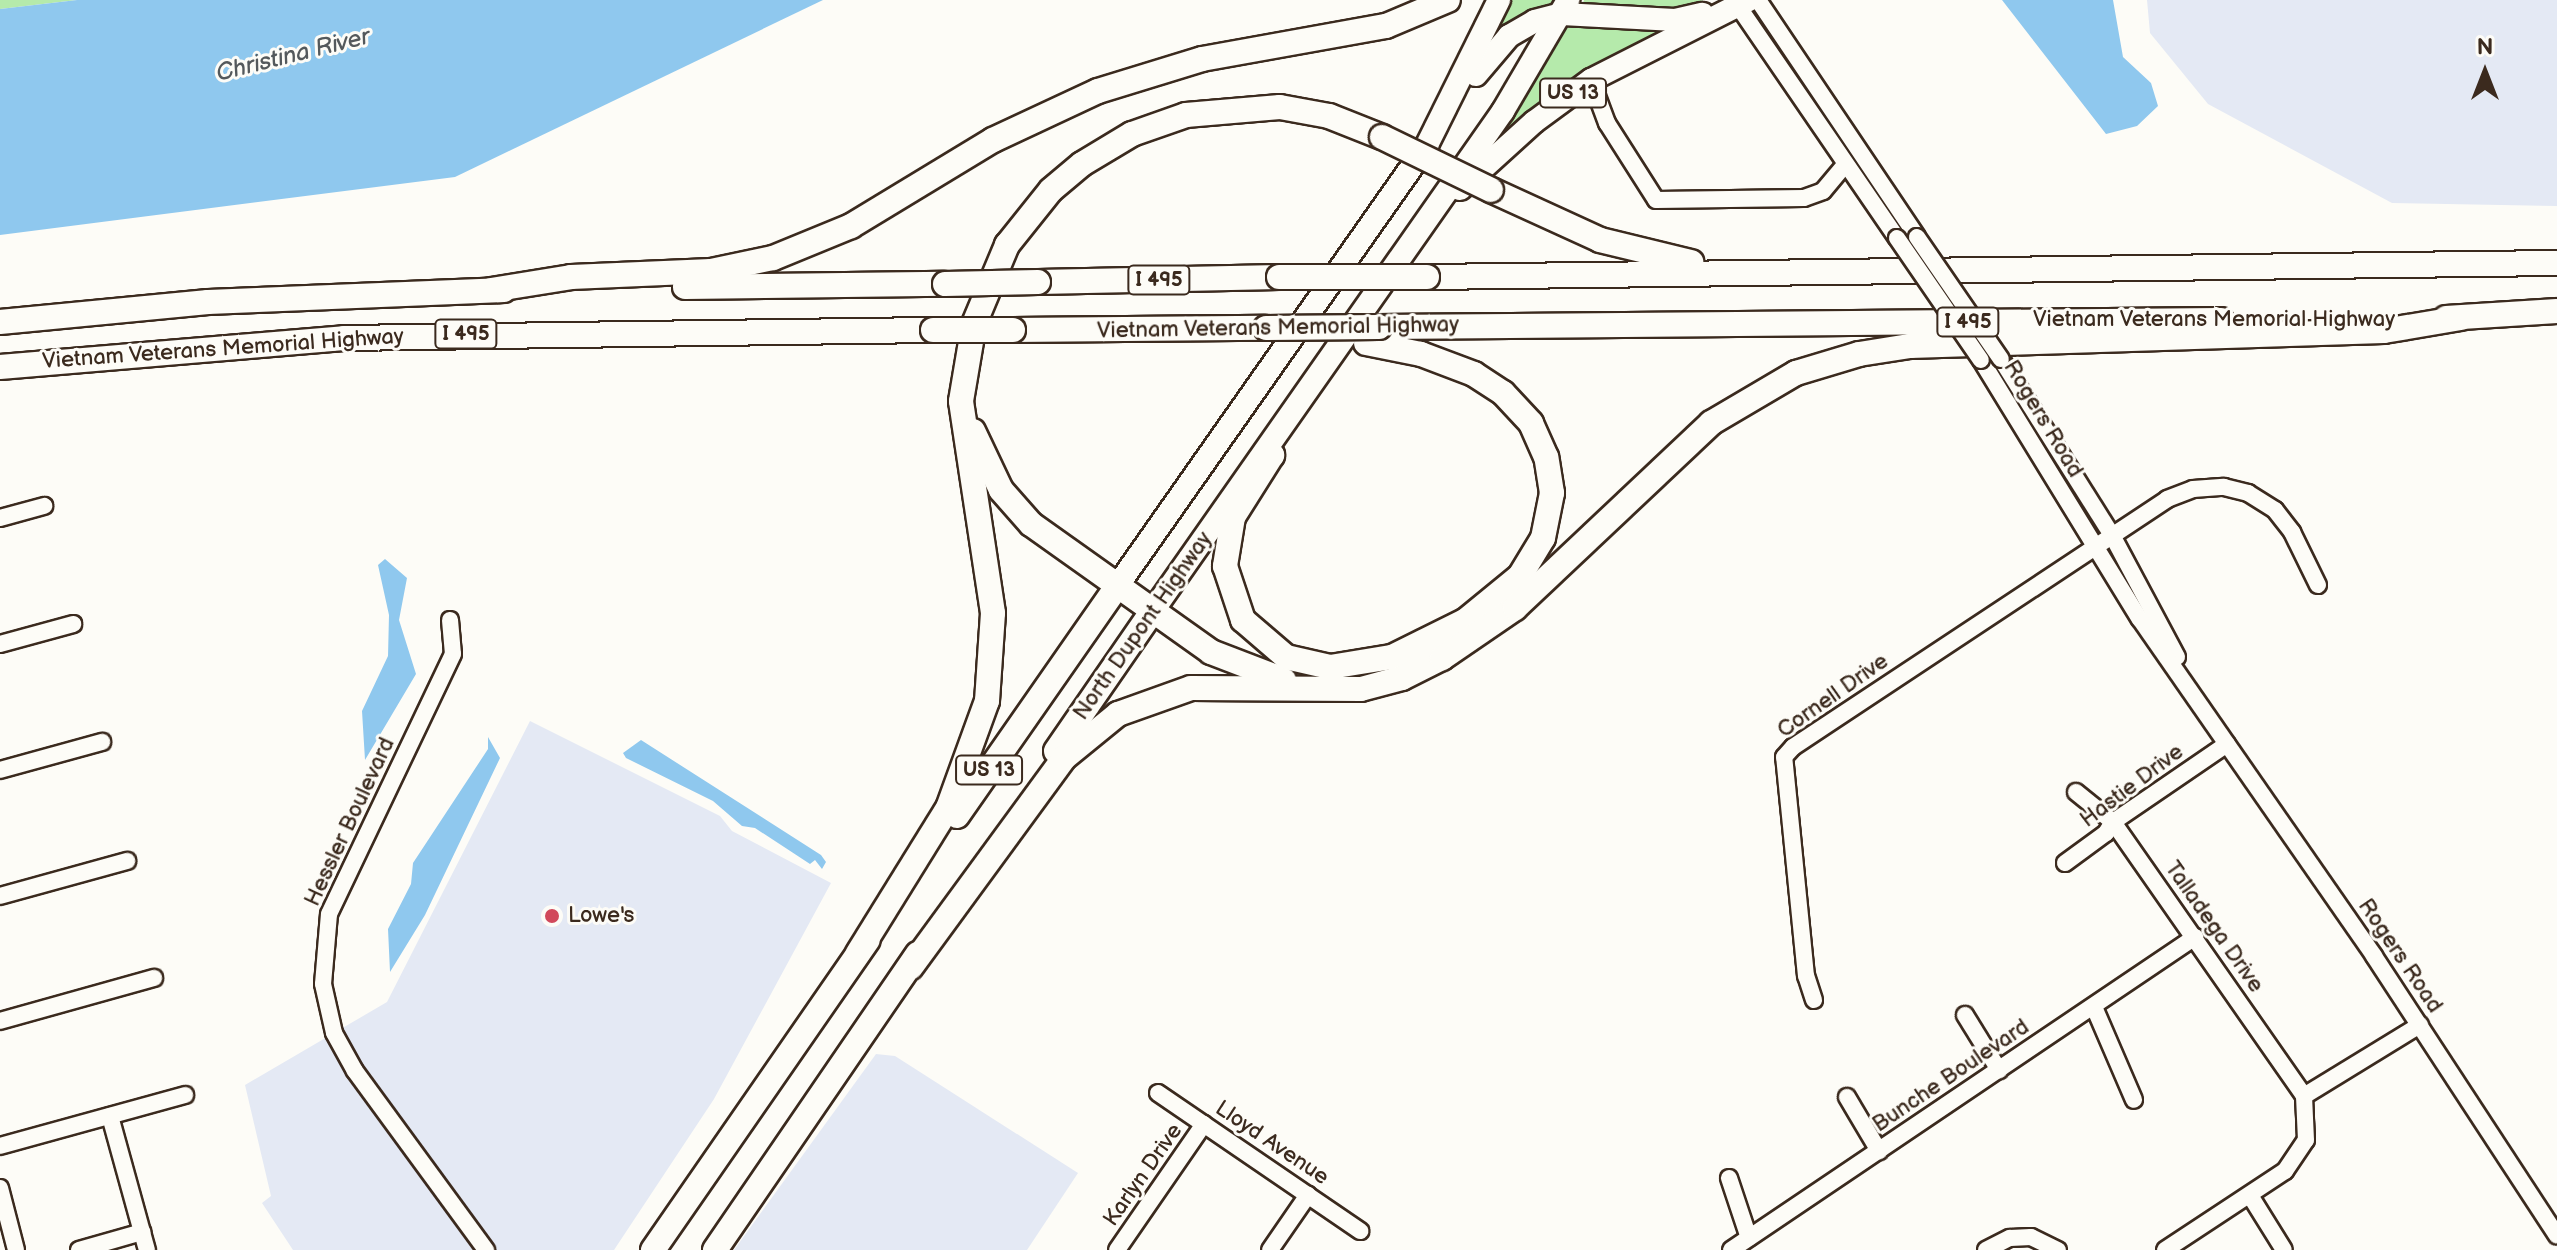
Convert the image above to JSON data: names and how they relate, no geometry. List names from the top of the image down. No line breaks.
{"streets":{"highway":["US 13","I 495","Vietnam Veterans Memorial Highway","North Dupont Highway"],"street":["Rogers Road","Cornell Drive","Hastie Drive","Hessler Boulevard","Talladega Drive","Bunche Boulevard","Lloyd Avenue","Karlyn Drive"]},"crossings":[["US 13","Rogers Road"],["US 13","North Dupont Highway"],["Rogers Road","Cornell Drive"],["Rogers Road","Hastie Drive"],["Hastie Drive","Talladega Drive"],["Talladega Drive","Bunche Boulevard"],["Lloyd Avenue","Karlyn Drive"]],"water":["Christina River"],"places":["Lowe's"],"north":"top"}
